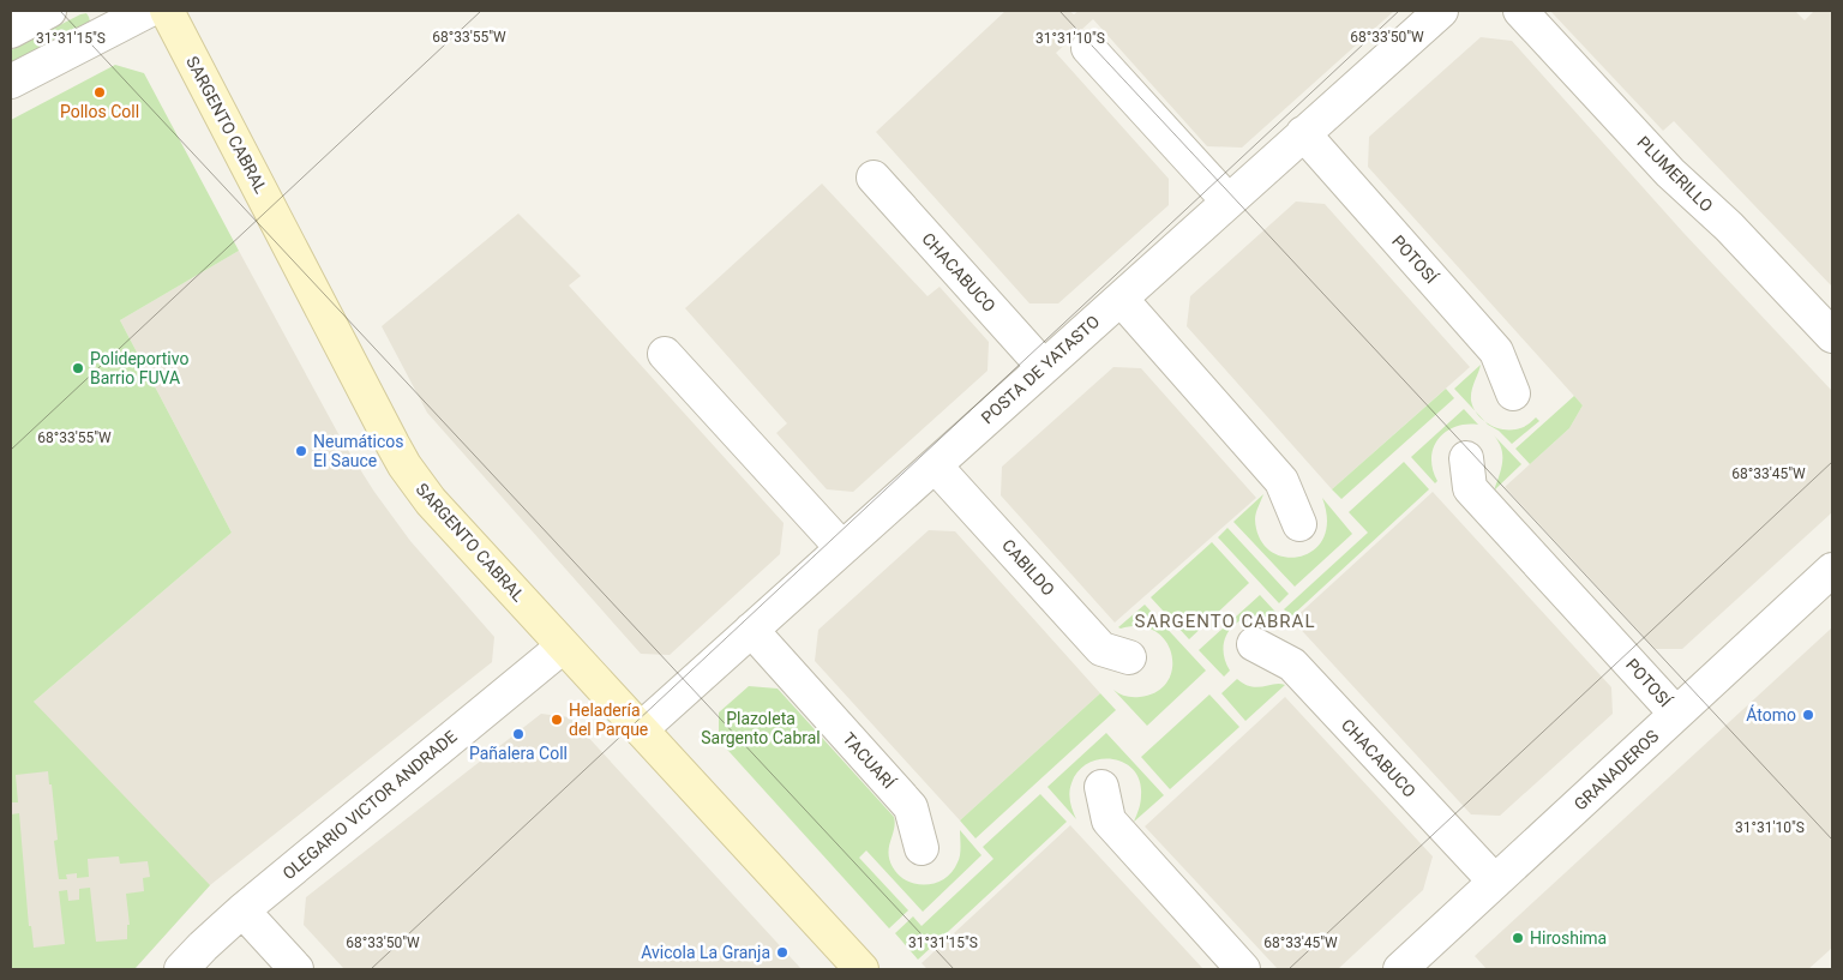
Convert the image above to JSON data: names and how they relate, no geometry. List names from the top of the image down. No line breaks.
{"streets":{"main road":["SARGENTO CABRAL"],"street":["PLUMERILLO","POTOSÍ","CHACABUCO","POSTA DE YATASTO","CABILDO","TACUARÍ","GRANADEROS","OLEGARIO VICTOR ANDRADE"]},"crossings":[["SARGENTO CABRAL","POSTA DE YATASTO"],["SARGENTO CABRAL","OLEGARIO VICTOR ANDRADE"],["POTOSÍ","POSTA DE YATASTO"],["POTOSÍ","GRANADEROS"],["CHACABUCO","POSTA DE YATASTO"],["CHACABUCO","GRANADEROS"],["POSTA DE YATASTO","CABILDO"],["POSTA DE YATASTO","TACUARÍ"]],"districts":["SARGENTO CABRAL"],"parks":["Plazoleta Sargento Cabral"],"places":["Pollos Coll","Polideportivo Barrio FUVA","Neumáticos El Sauce","Átomo","Heladería del Parque","Pañalera Coll","Hiroshima","Avicola La Granja"],"coordinates":["68°33'55\"W","68°33'50\"W","31°31'15\"S","31°31'10\"S","68°33'45\"W"]}
